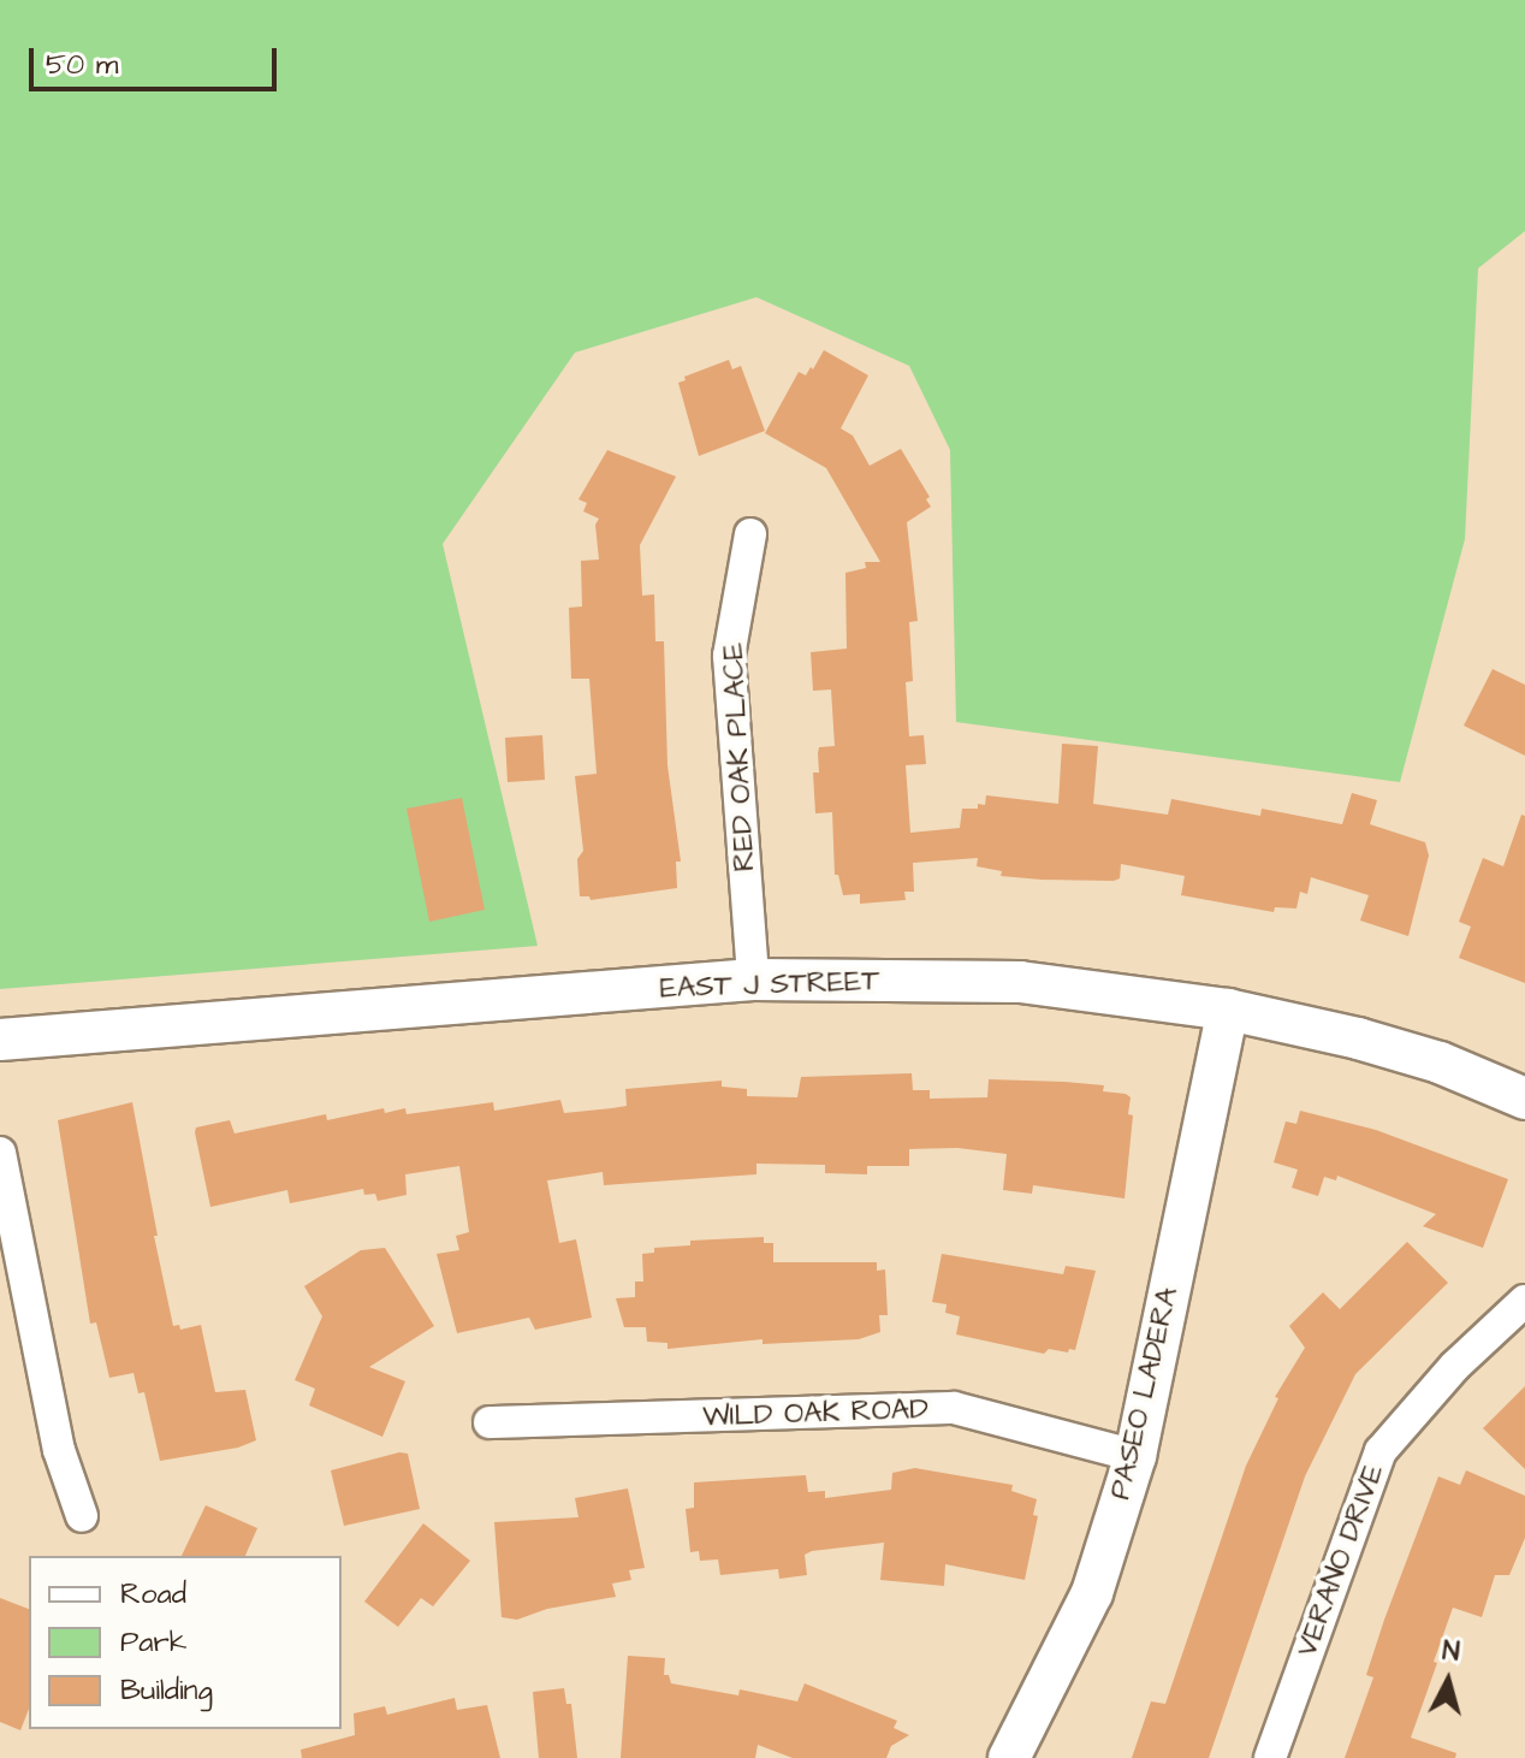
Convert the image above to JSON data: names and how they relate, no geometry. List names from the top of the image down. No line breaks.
{"streets":{"street":["RED OAK PLACE","EAST J STREET","PASEO LADERA","WILD OAK ROAD","VERANO DRIVE"]},"crossings":[["RED OAK PLACE","EAST J STREET"],["EAST J STREET","PASEO LADERA"],["PASEO LADERA","WILD OAK ROAD"]],"legend":["Road","Park","Building"],"scale_bar":"50 m","north":"top"}
